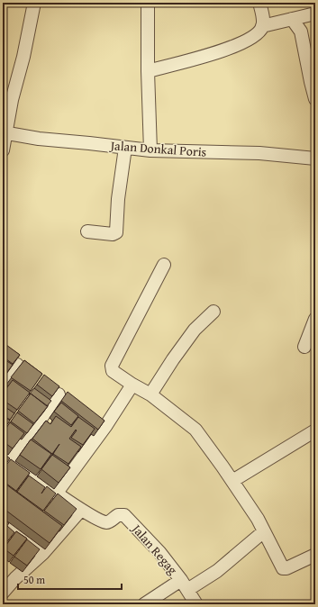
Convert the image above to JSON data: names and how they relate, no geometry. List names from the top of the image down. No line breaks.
{"streets":{"street":["Jalan Donkal Poris","Jalan Regag"]},"scale_bar":"50 m"}
